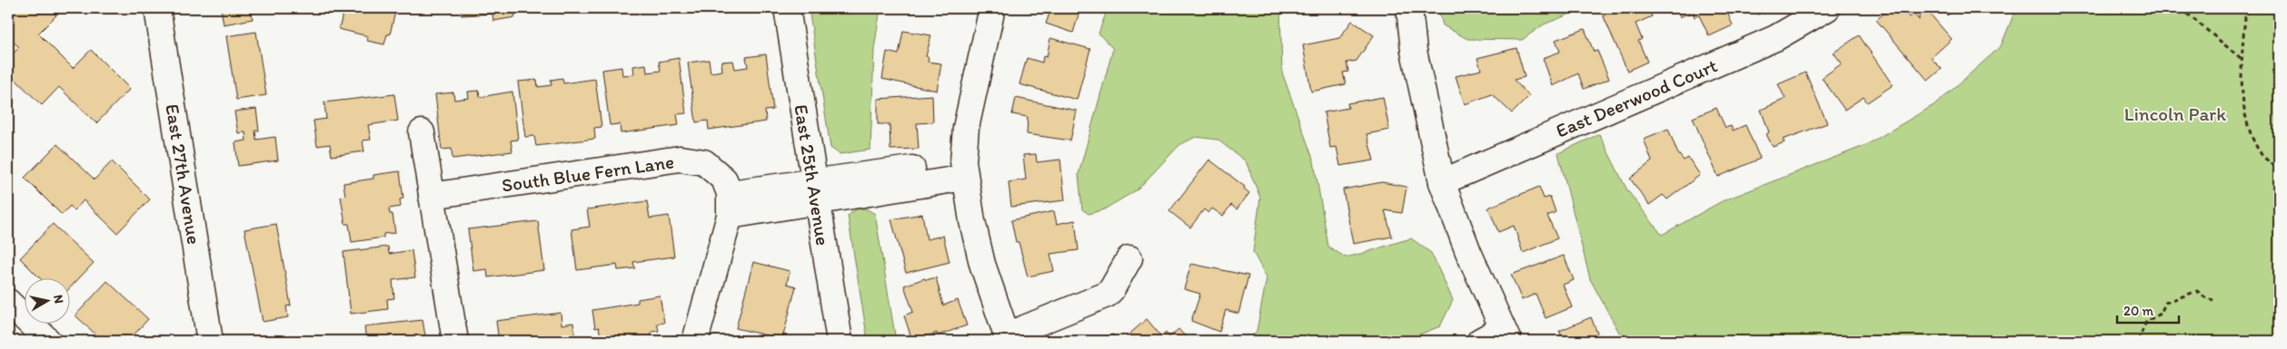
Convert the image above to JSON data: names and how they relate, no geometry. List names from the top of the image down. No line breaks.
{"streets":{"street":["East Deerwood Court","South Blue Fern Lane","East 27th Avenue","East 25th Avenue"]},"parks":["Lincoln Park"],"scale_bar":"20 m","north":"right"}
